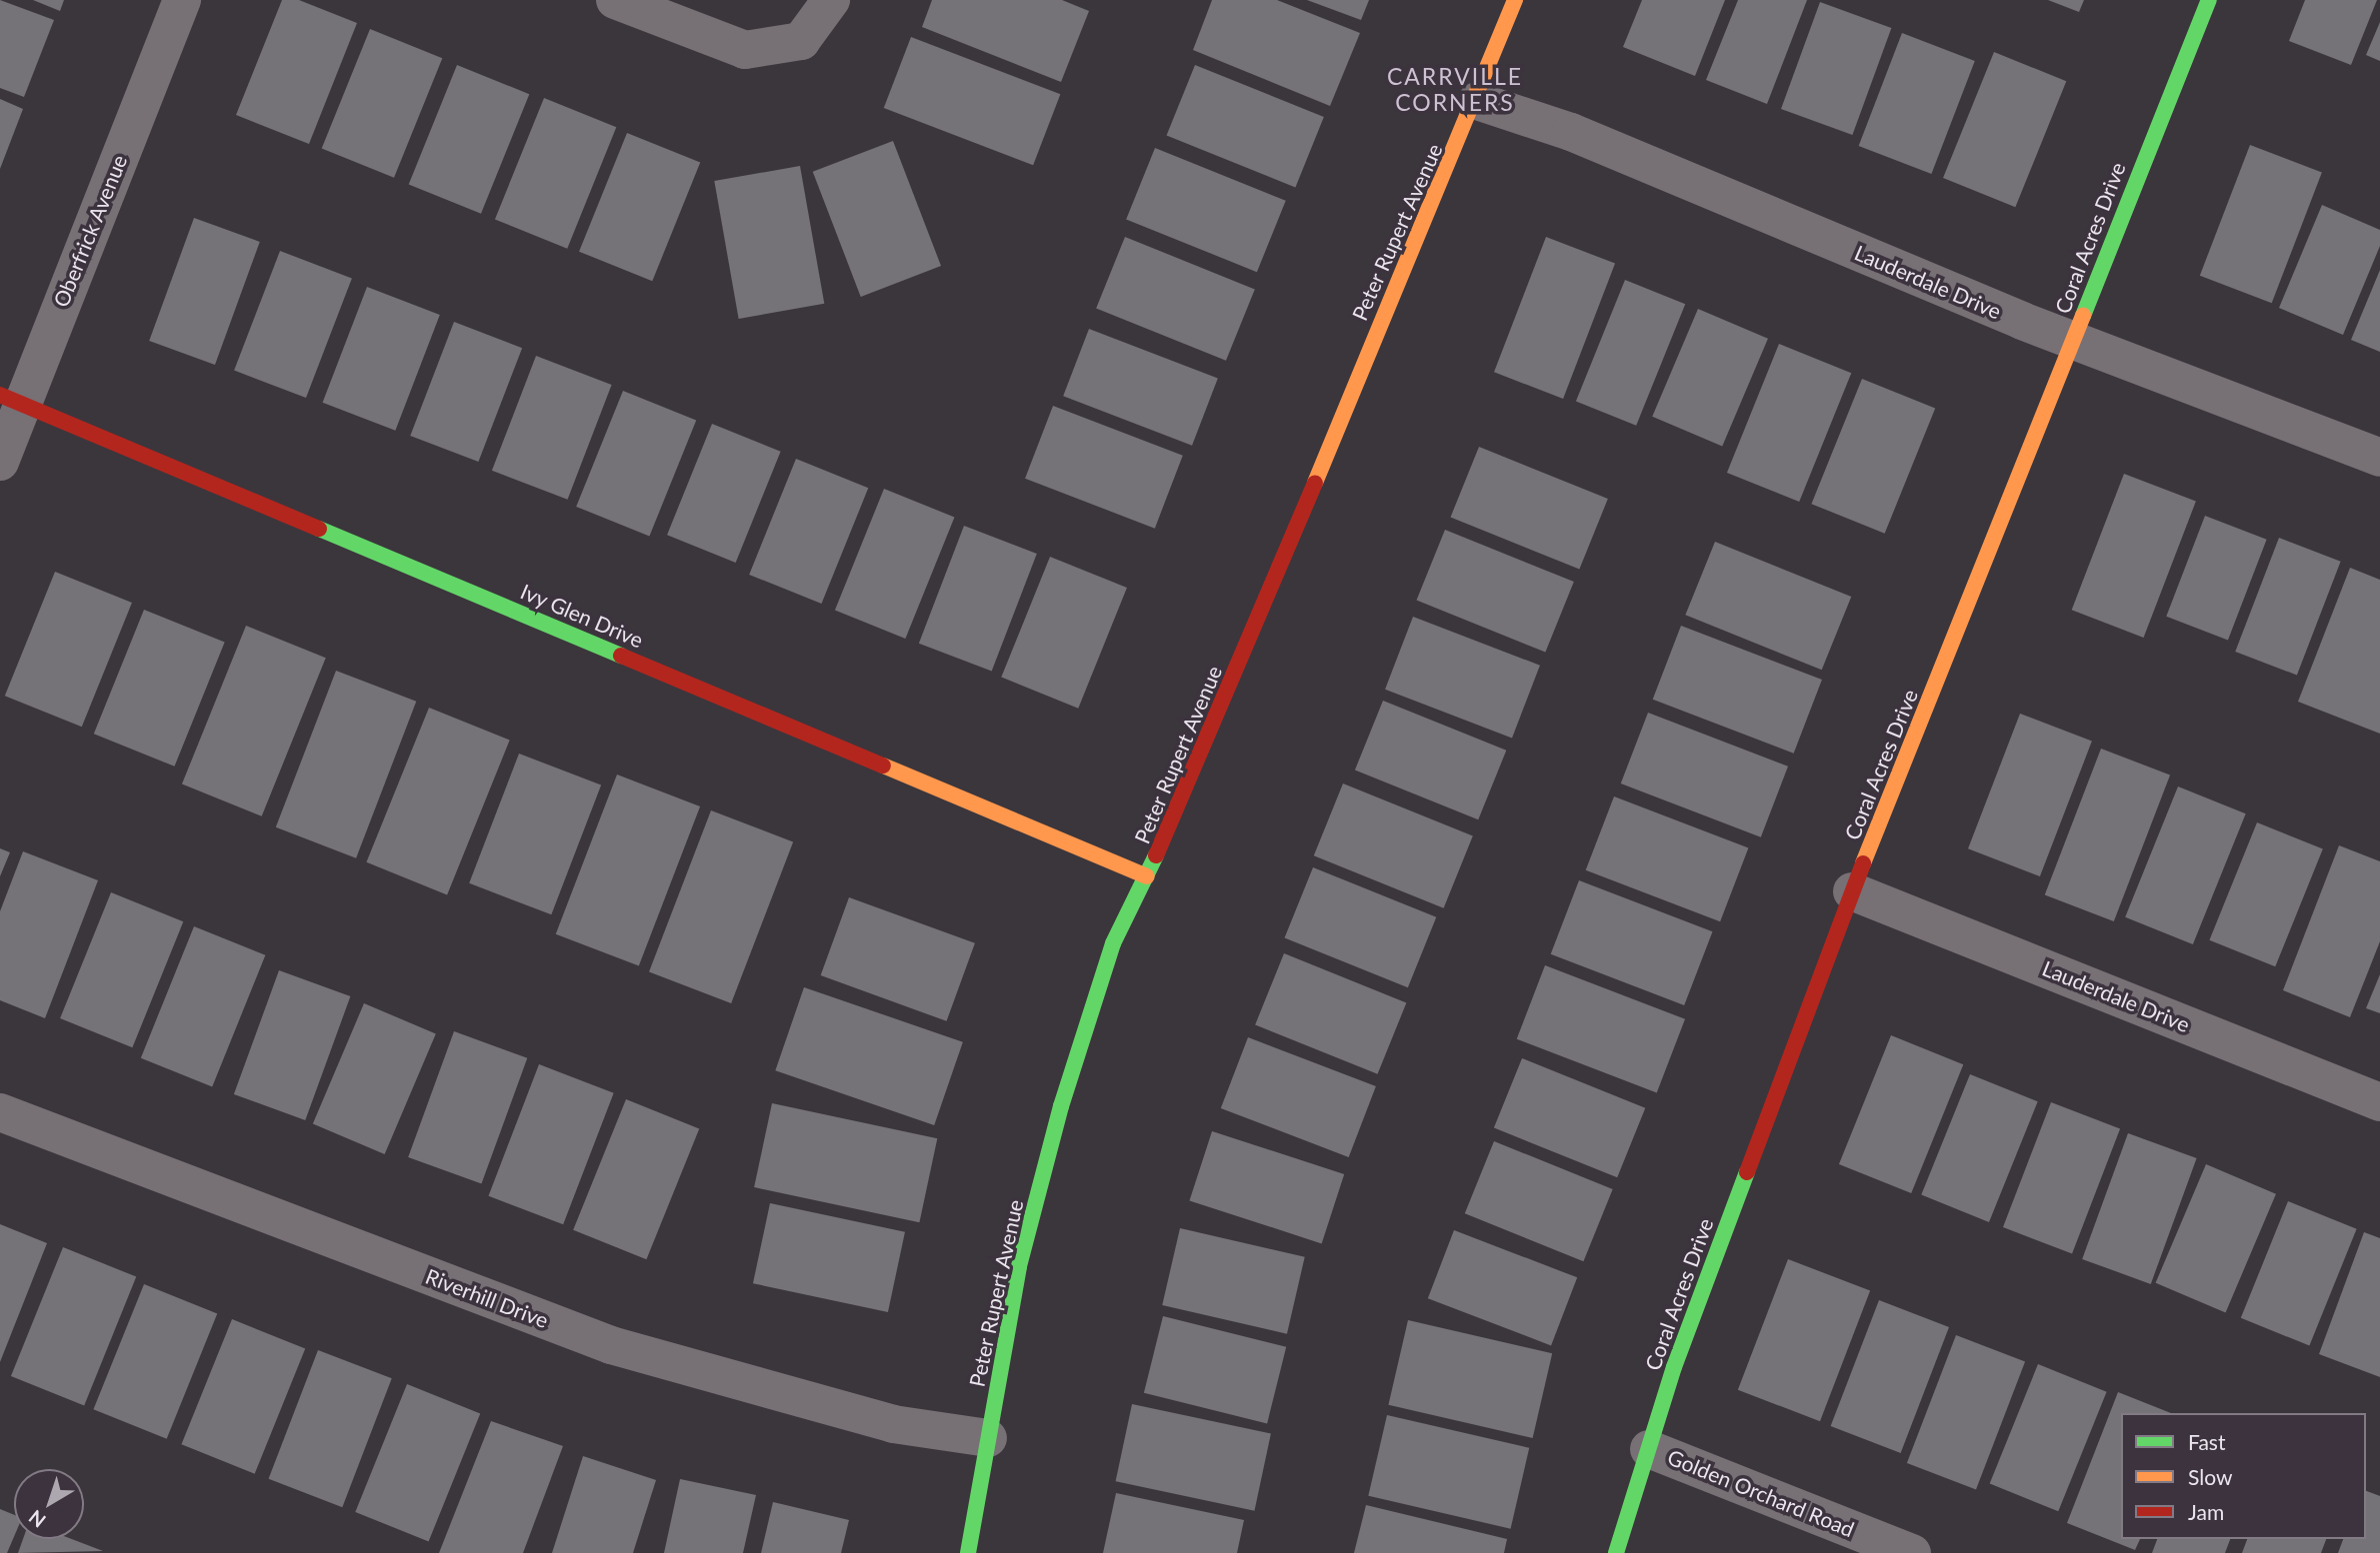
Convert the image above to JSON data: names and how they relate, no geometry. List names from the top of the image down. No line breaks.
{"streets":{"street":["Oberfrick Avenue","Peter Rupert Avenue","Coral Acres Drive","Lauderdale Drive","Ivy Glen Drive","Riverhill Drive","Golden Orchard Road"]},"crossings":[["Oberfrick Avenue","Ivy Glen Drive"],["Peter Rupert Avenue","Lauderdale Drive"],["Peter Rupert Avenue","Ivy Glen Drive"],["Peter Rupert Avenue","Riverhill Drive"],["Coral Acres Drive","Lauderdale Drive"],["Coral Acres Drive","Golden Orchard Road"]],"districts":["CARRVILLE CORNERS"],"legend":["Fast","Slow","Jam"],"north":"bottom left"}
